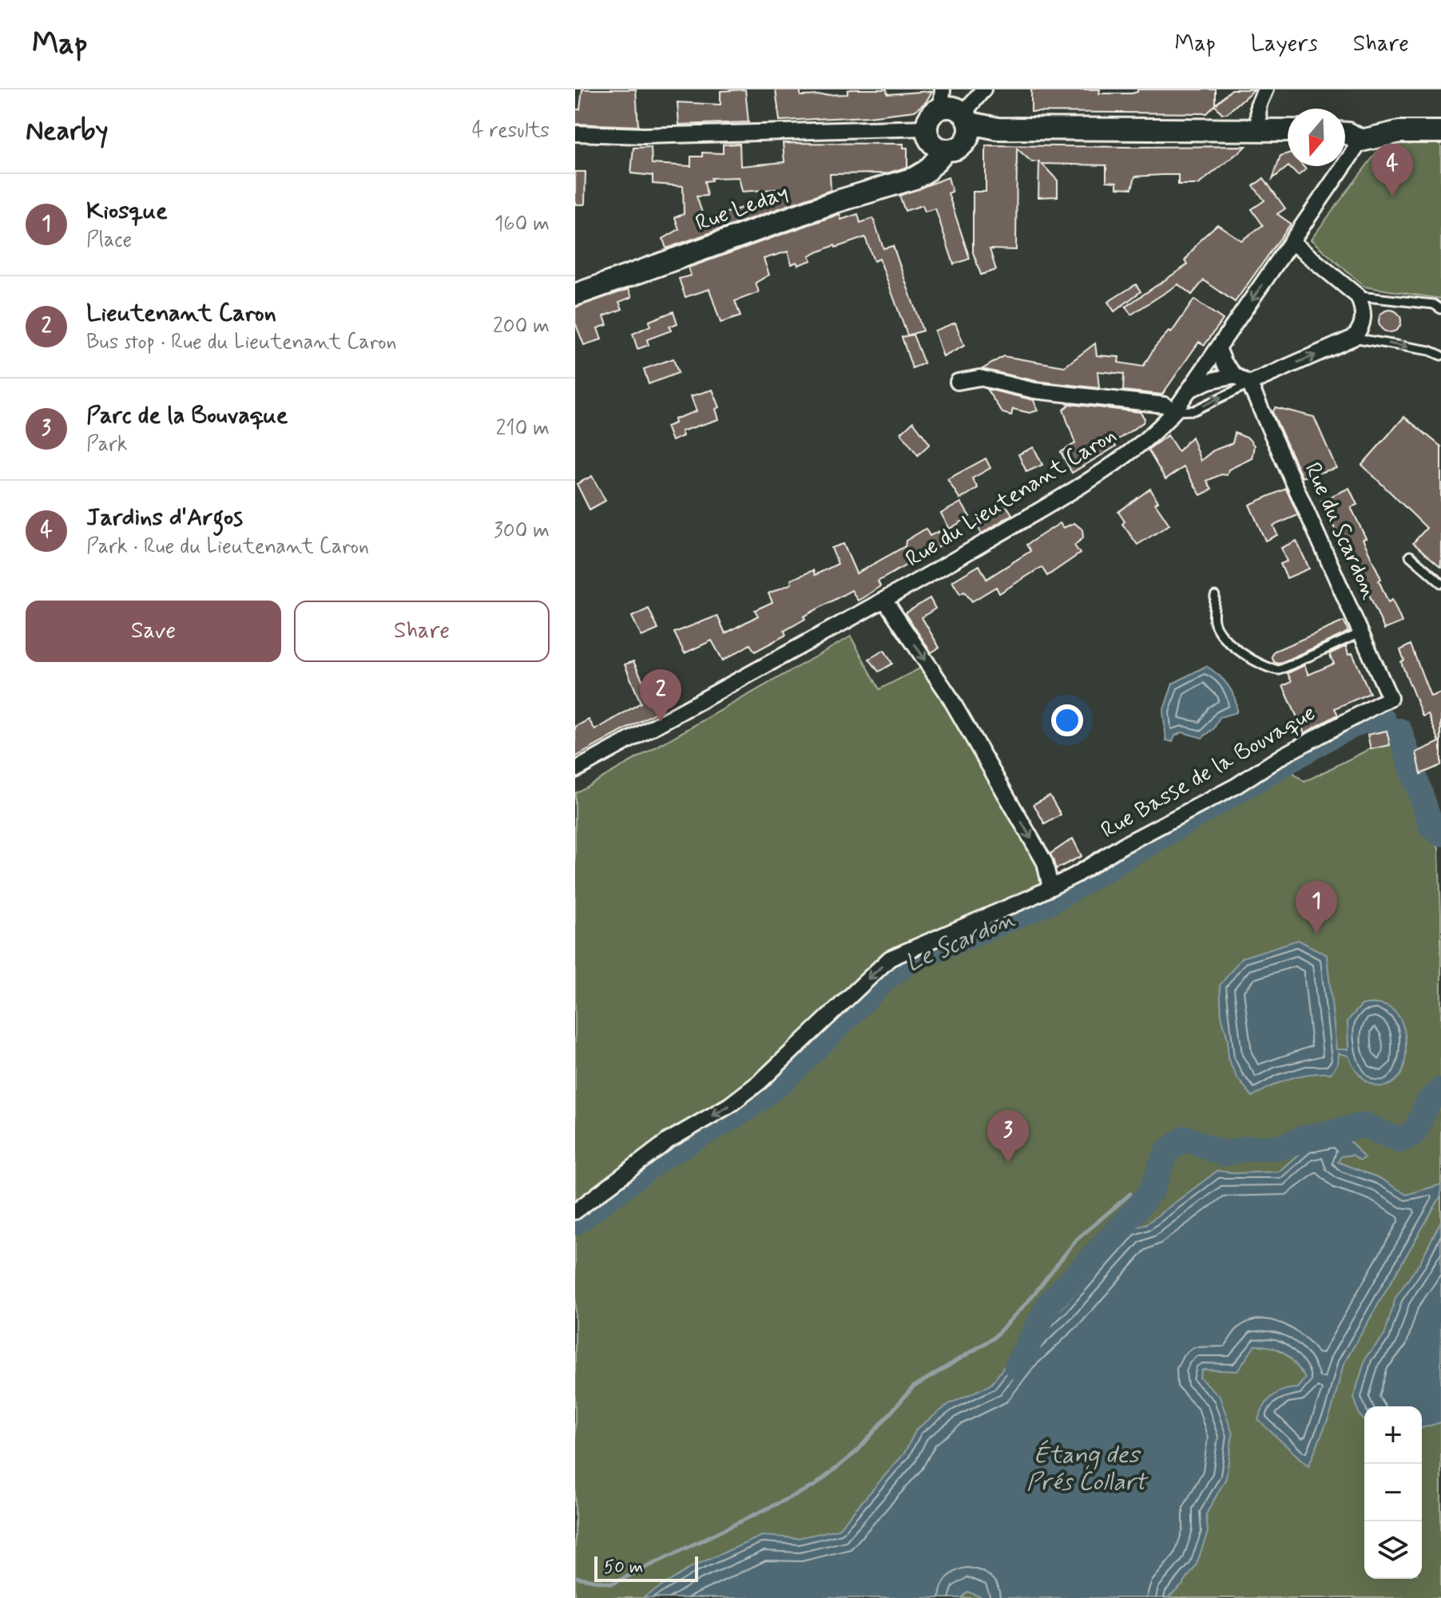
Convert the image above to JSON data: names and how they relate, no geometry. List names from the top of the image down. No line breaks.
{"streets":{"main road":["Rue Leday"],"street":["Rue du Lieutenant Caron","Rue du Scardon","Rue Basse de la Bouvaque"]},"crossings":[["Rue du Scardon","Rue Basse de la Bouvaque"]],"one_way":["Rue Basse de la Bouvaque"],"water":["Le Scardon","Étang des Prés Collart"],"scale_bar":"50 m","north":"bottom","page":{"header":"Map","nav":["Map","Layers","Share"],"heading":["Nearby","4 results"],"pins":["4","2","1","3"],"list":[{"mark":"1","name":"Kiosque","note":"Place","value":"160 m"},{"mark":"2","name":"Lieutenant Caron","note":"Bus stop · Rue du Lieutenant Caron","value":"200 m"},{"mark":"3","name":"Parc de la Bouvaque","note":"Park","value":"210 m"},{"mark":"4","name":"Jardins d'Argos","note":"Park · Rue du Lieutenant Caron","value":"300 m"}],"buttons":["Save","Share"],"map_buttons":["+","−"],"scale":"50 m"}}
